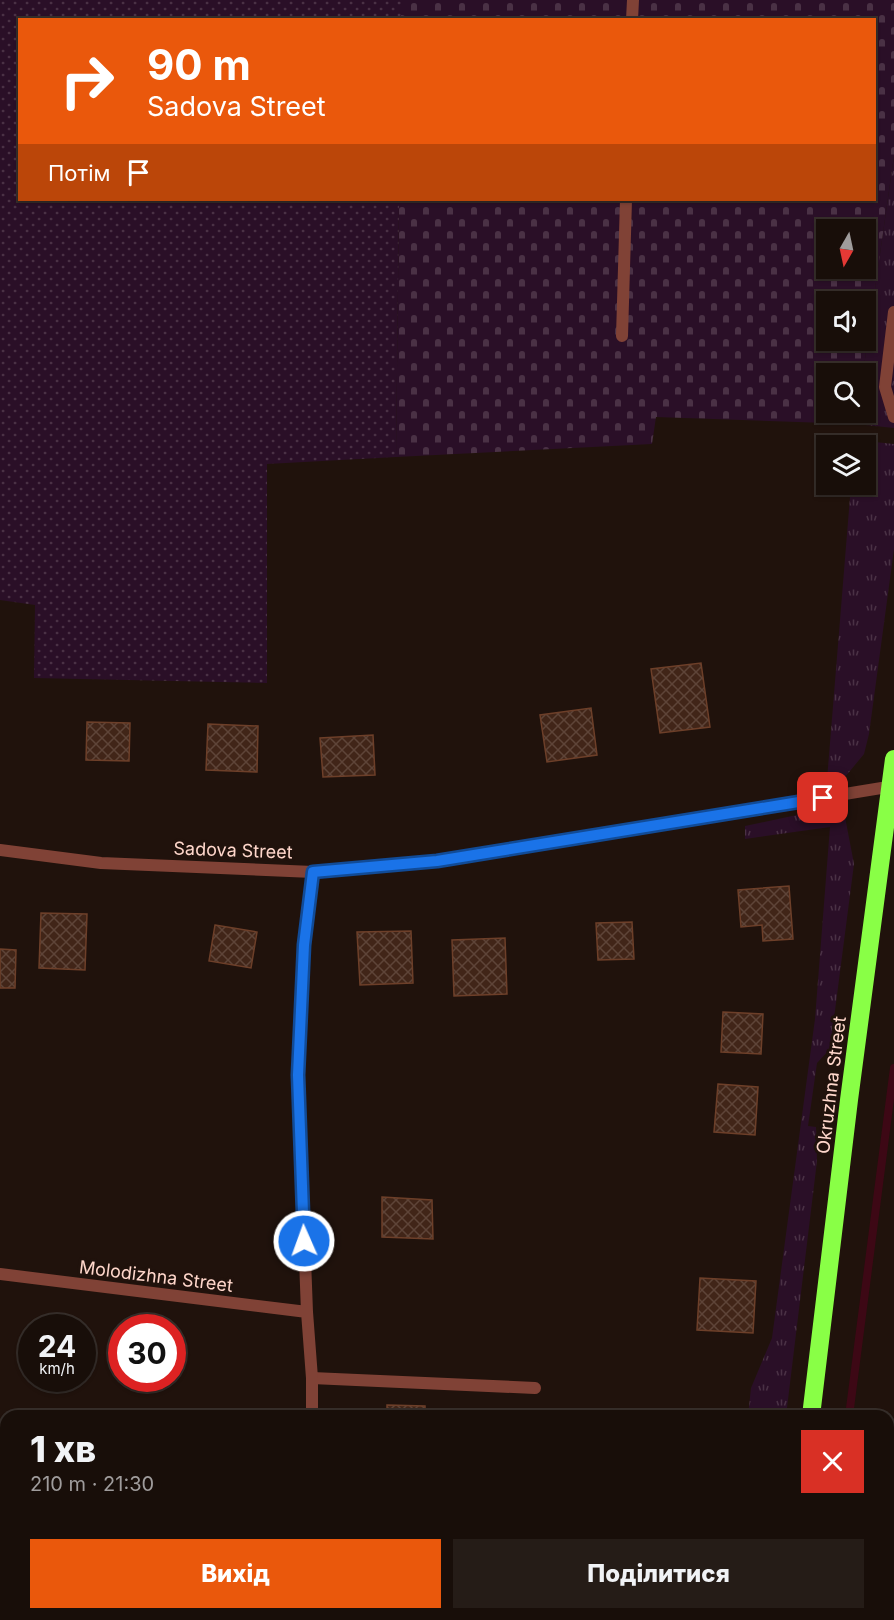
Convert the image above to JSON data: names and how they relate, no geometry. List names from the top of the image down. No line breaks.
{"streets":{"highway":["Okruzhna Street"],"street":["Sadova Street","Molodizhna Street"]},"crossings":[["Sadova Street","Okruzhna Street"]],"north":"bottom","page":{"turn":["90 m","Sadova Street"],"then":"Потім","speed":"24 km/h","limit":"30","heading":["1 хв","210 m · 21:30"],"buttons":["Вихід","Поділитися"]}}
